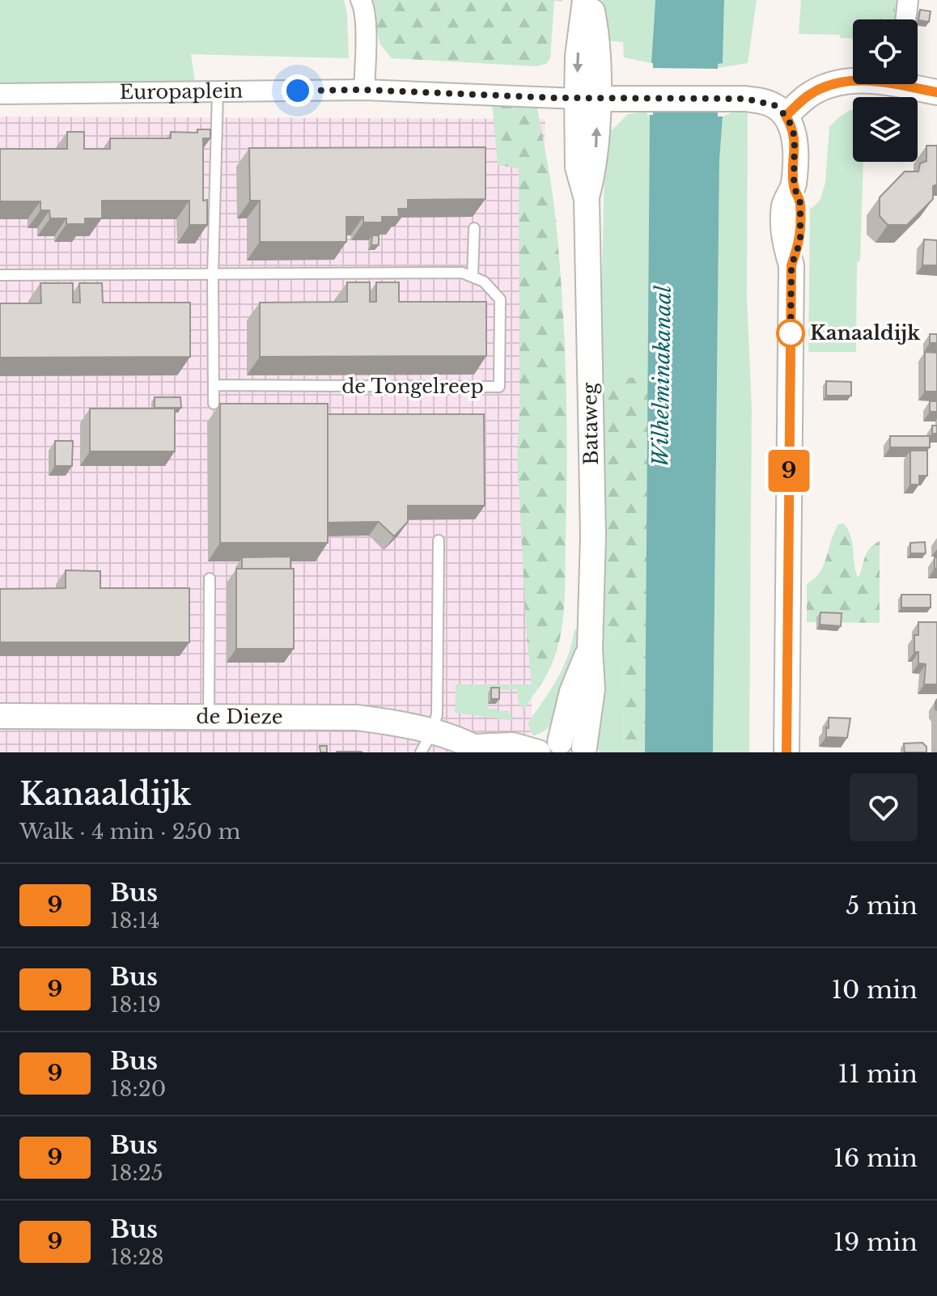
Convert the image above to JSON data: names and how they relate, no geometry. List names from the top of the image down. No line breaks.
{"streets":{"street":["Europaplein","Bataweg","de Dieze"],"lane":["de Tongelreep"]},"crossings":[["Europaplein","Bataweg"],["Bataweg","de Dieze"]],"water":["Wilhelminakanaal"],"places":["Kanaaldijk"],"lines":["bus line 9"],"page":{"on_map":"9","heading":["Kanaaldijk","Walk · 4 min · 250 m"],"list":[{"mark":"9","name":"Bus","note":"18:14","value":"5 min"},{"mark":"9","name":"Bus","note":"18:19","value":"10 min"},{"mark":"9","name":"Bus","note":"18:20","value":"11 min"},{"mark":"9","name":"Bus","note":"18:25","value":"16 min"},{"mark":"9","name":"Bus","note":"18:28","value":"19 min"}]}}
